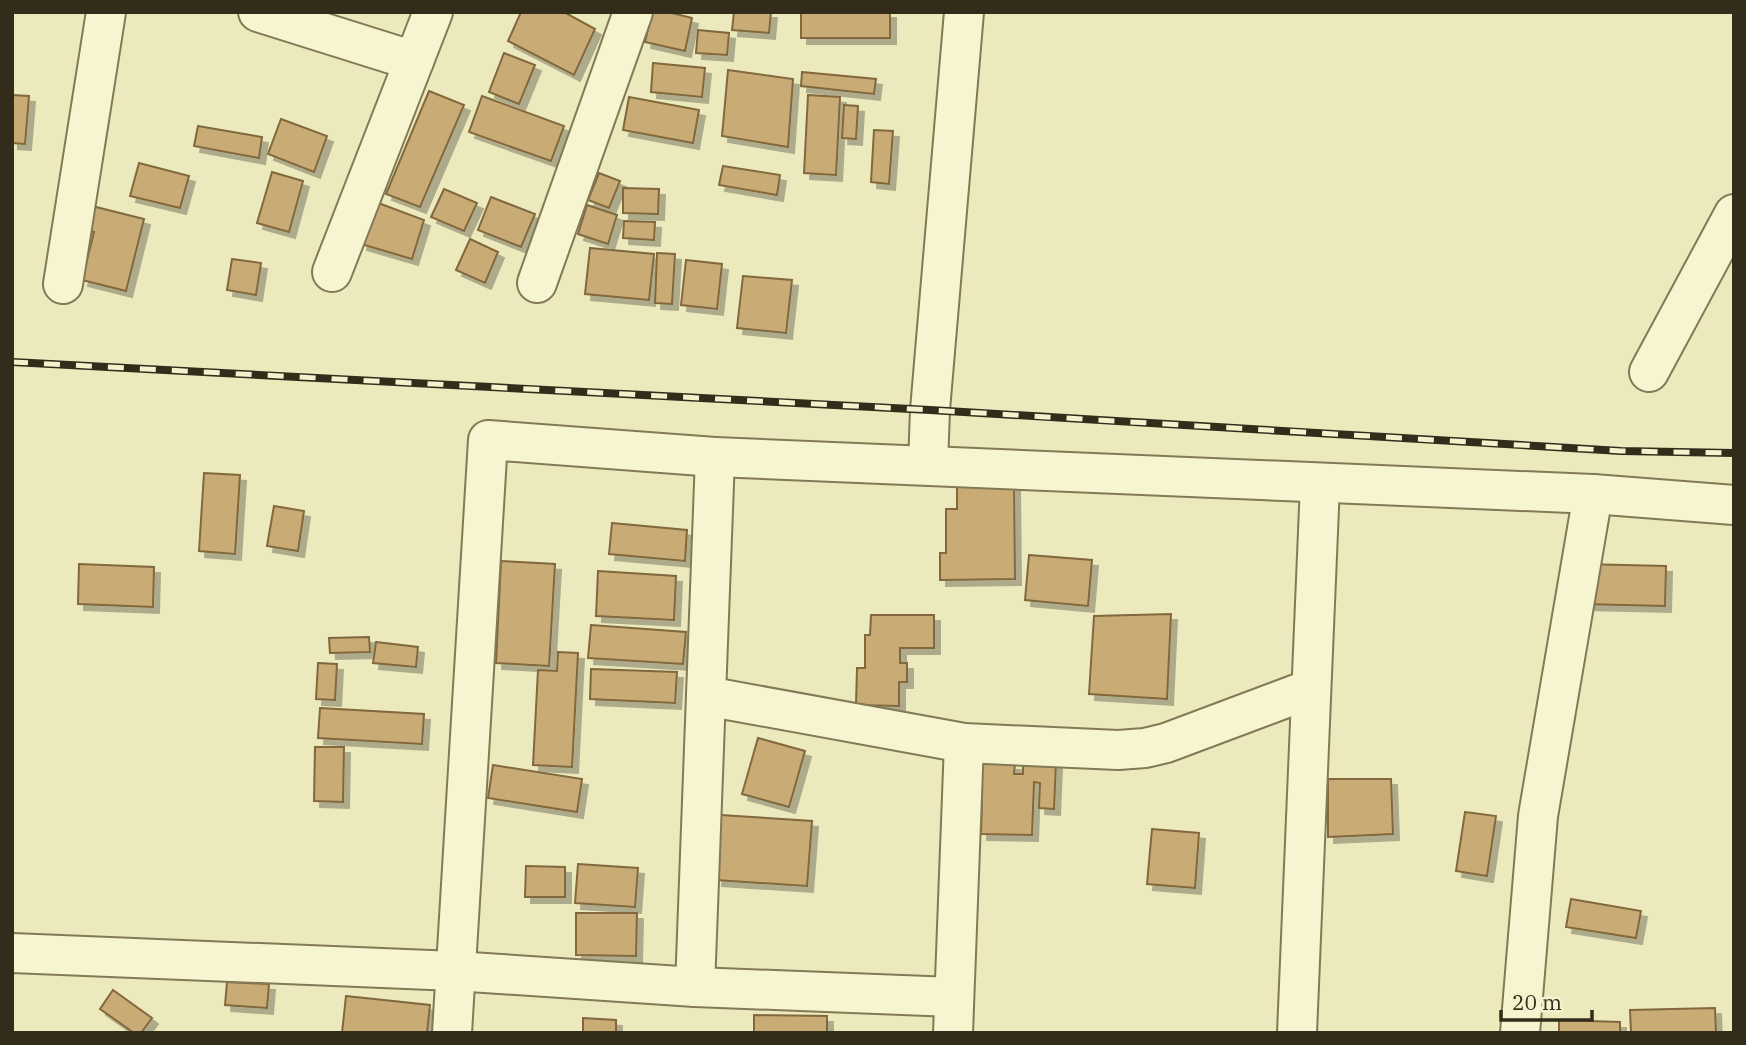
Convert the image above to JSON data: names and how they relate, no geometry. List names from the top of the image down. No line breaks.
{"scale_bar":"20 m"}
